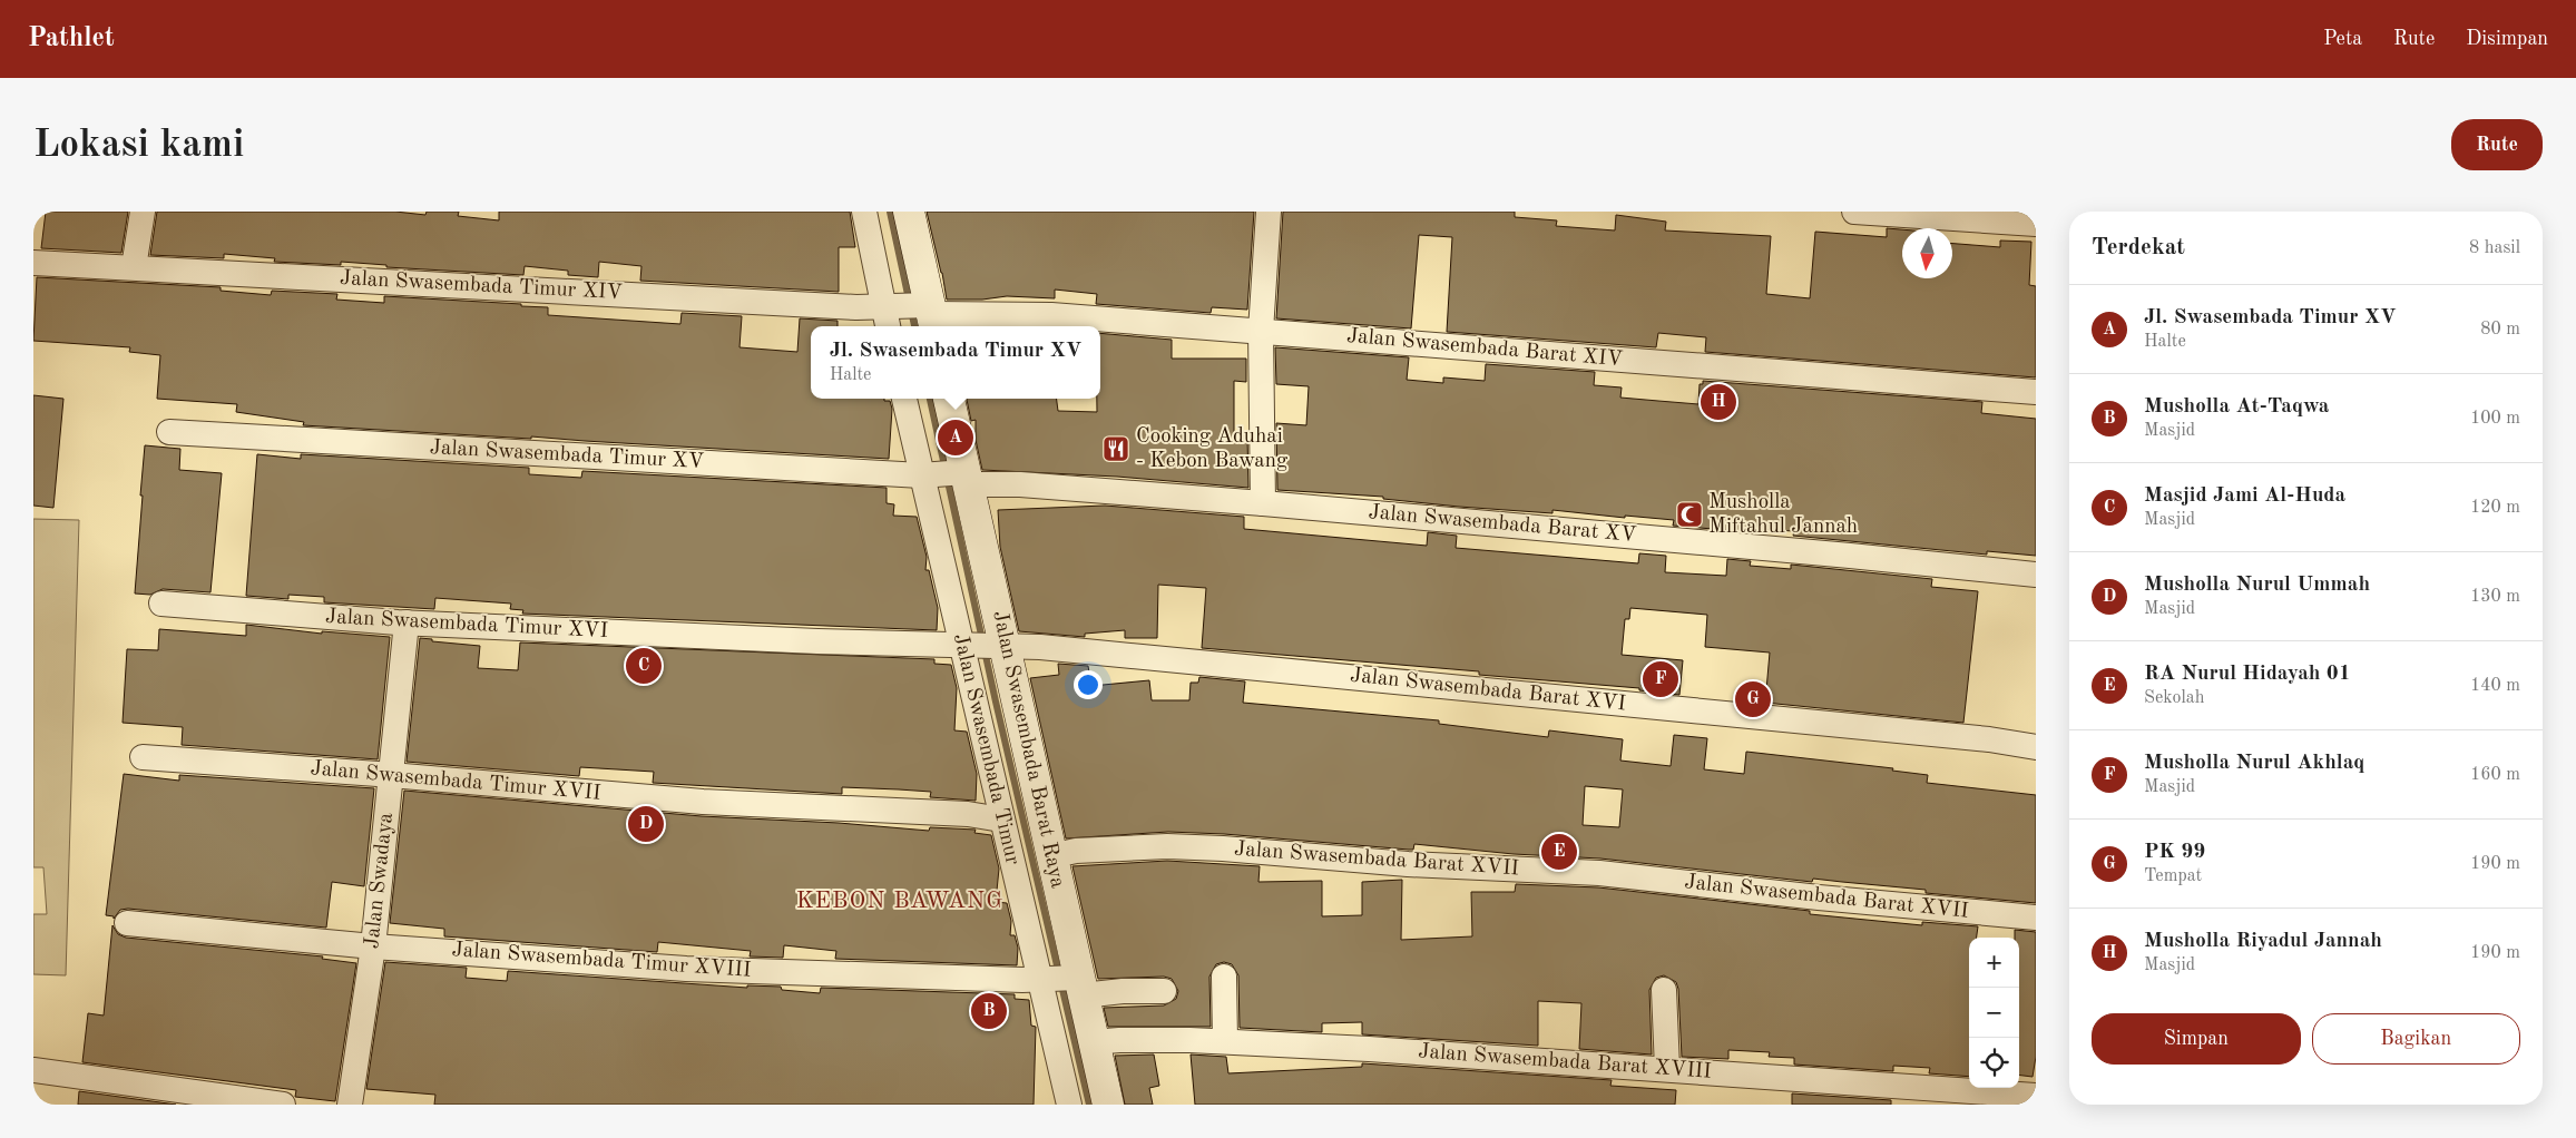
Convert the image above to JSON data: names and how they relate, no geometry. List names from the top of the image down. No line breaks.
{"streets":{"street":["Jalan Swasembada Timur XIV","Jalan Swasembada Barat XIV","Jalan Swasembada Timur XV","Jalan Swasembada Barat XV","Jalan Swasembada Timur XVI","Jalan Swasembada Barat XVI","Jalan Swasembada Timur","Jalan Swasembada Barat Raya","Jalan Swasembada Timur XVII","Jalan Swasembada Barat XVII","Jalan Swadaya","Jalan Swasembada Timur XVIII","Jalan Swasembada Barat XVIII"]},"crossings":[["Jalan Swasembada Timur XIV","Jalan Swasembada Barat XIV"],["Jalan Swasembada Timur XV","Jalan Swasembada Barat XV"],["Jalan Swasembada Timur XV","Jalan Swasembada Timur"],["Jalan Swasembada Timur XV","Jalan Swasembada Barat Raya"],["Jalan Swasembada Barat XV","Jalan Swasembada Barat Raya"],["Jalan Swasembada Timur XVI","Jalan Swasembada Barat XVI"],["Jalan Swasembada Timur XVI","Jalan Swasembada Timur"],["Jalan Swasembada Timur XVI","Jalan Swasembada Barat Raya"],["Jalan Swasembada Timur XVI","Jalan Swadaya"],["Jalan Swasembada Barat XVI","Jalan Swasembada Barat Raya"],["Jalan Swasembada Timur","Jalan Swasembada Barat Raya"],["Jalan Swasembada Timur","Jalan Swasembada Timur XVII"],["Jalan Swasembada Timur","Jalan Swasembada Timur XVIII"],["Jalan Swasembada Barat Raya","Jalan Swasembada Barat XVII"],["Jalan Swasembada Barat Raya","Jalan Swasembada Timur XVIII"],["Jalan Swasembada Barat Raya","Jalan Swasembada Barat XVIII"],["Jalan Swasembada Timur XVII","Jalan Swadaya"],["Jalan Swadaya","Jalan Swasembada Timur XVIII"]],"districts":["KEBON BAWANG"],"places":{"restaurant":["Cooking Aduhai - Kebon Bawang"],"mosque":["Musholla Miftahul Jannah"]},"north":"bottom","page":{"header":"Pathlet","nav":["Peta","Rute","Disimpan"],"buttons":["Rute",["Simpan","Bagikan"]],"title":"Lokasi kami","heading":["Terdekat","8 hasil"],"list":[{"mark":"A","name":"Jl. Swasembada Timur XV","note":"Halte","value":"80 m"},{"mark":"B","name":"Musholla At-Taqwa","note":"Masjid","value":"100 m"},{"mark":"C","name":"Masjid Jami Al-Huda","note":"Masjid","value":"120 m"},{"mark":"D","name":"Musholla Nurul Ummah","note":"Masjid","value":"130 m"},{"mark":"E","name":"RA Nurul Hidayah 01","note":"Sekolah","value":"140 m"},{"mark":"F","name":"Musholla Nurul Akhlaq","note":"Masjid","value":"160 m"},{"mark":"G","name":"PK 99","note":"Tempat","value":"190 m"},{"mark":"H","name":"Musholla Riyadul Jannah","note":"Masjid","value":"190 m"}],"popup":["Jl. Swasembada Timur XV","Halte"],"pins":["H","A","C","F","G","D","E","B"],"map_buttons":["+","−"]}}
